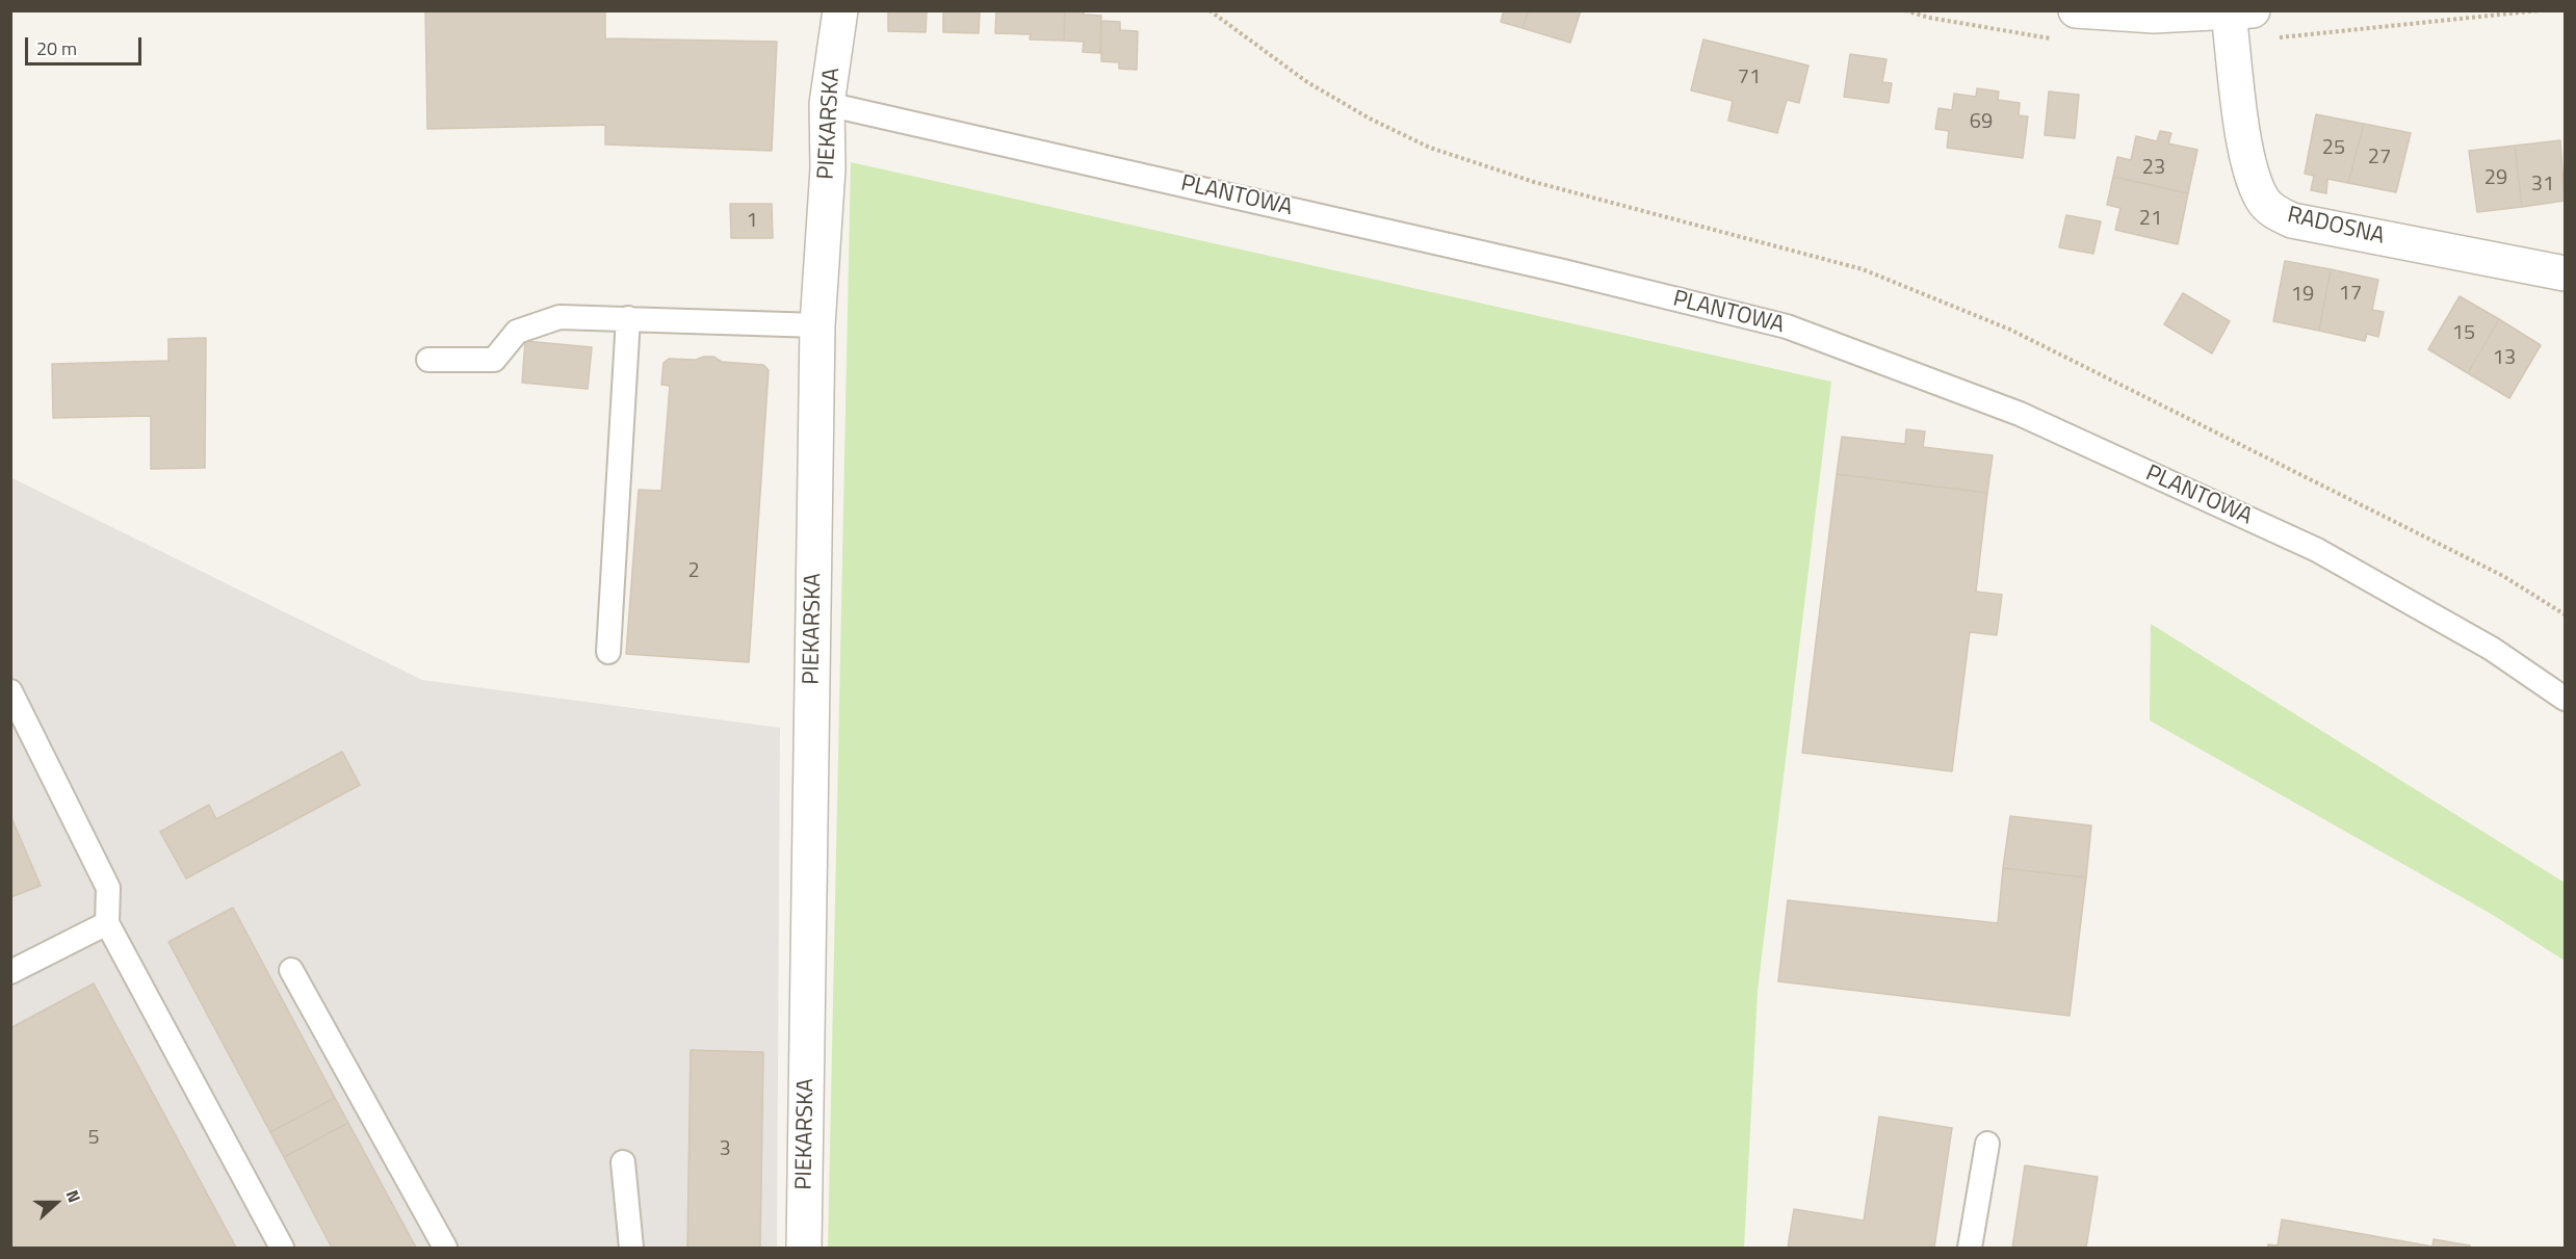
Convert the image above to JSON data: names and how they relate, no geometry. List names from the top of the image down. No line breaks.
{"streets":{"street":["PIEKARSKA","RADOSNA"],"lane":["PLANTOWA"]},"crossings":[["PIEKARSKA","PLANTOWA"]],"house_numbers":["71","69","25","27","23","29","31","21","1","17","19","15","13","2","5","3"],"scale_bar":"20 m","north":"right"}
